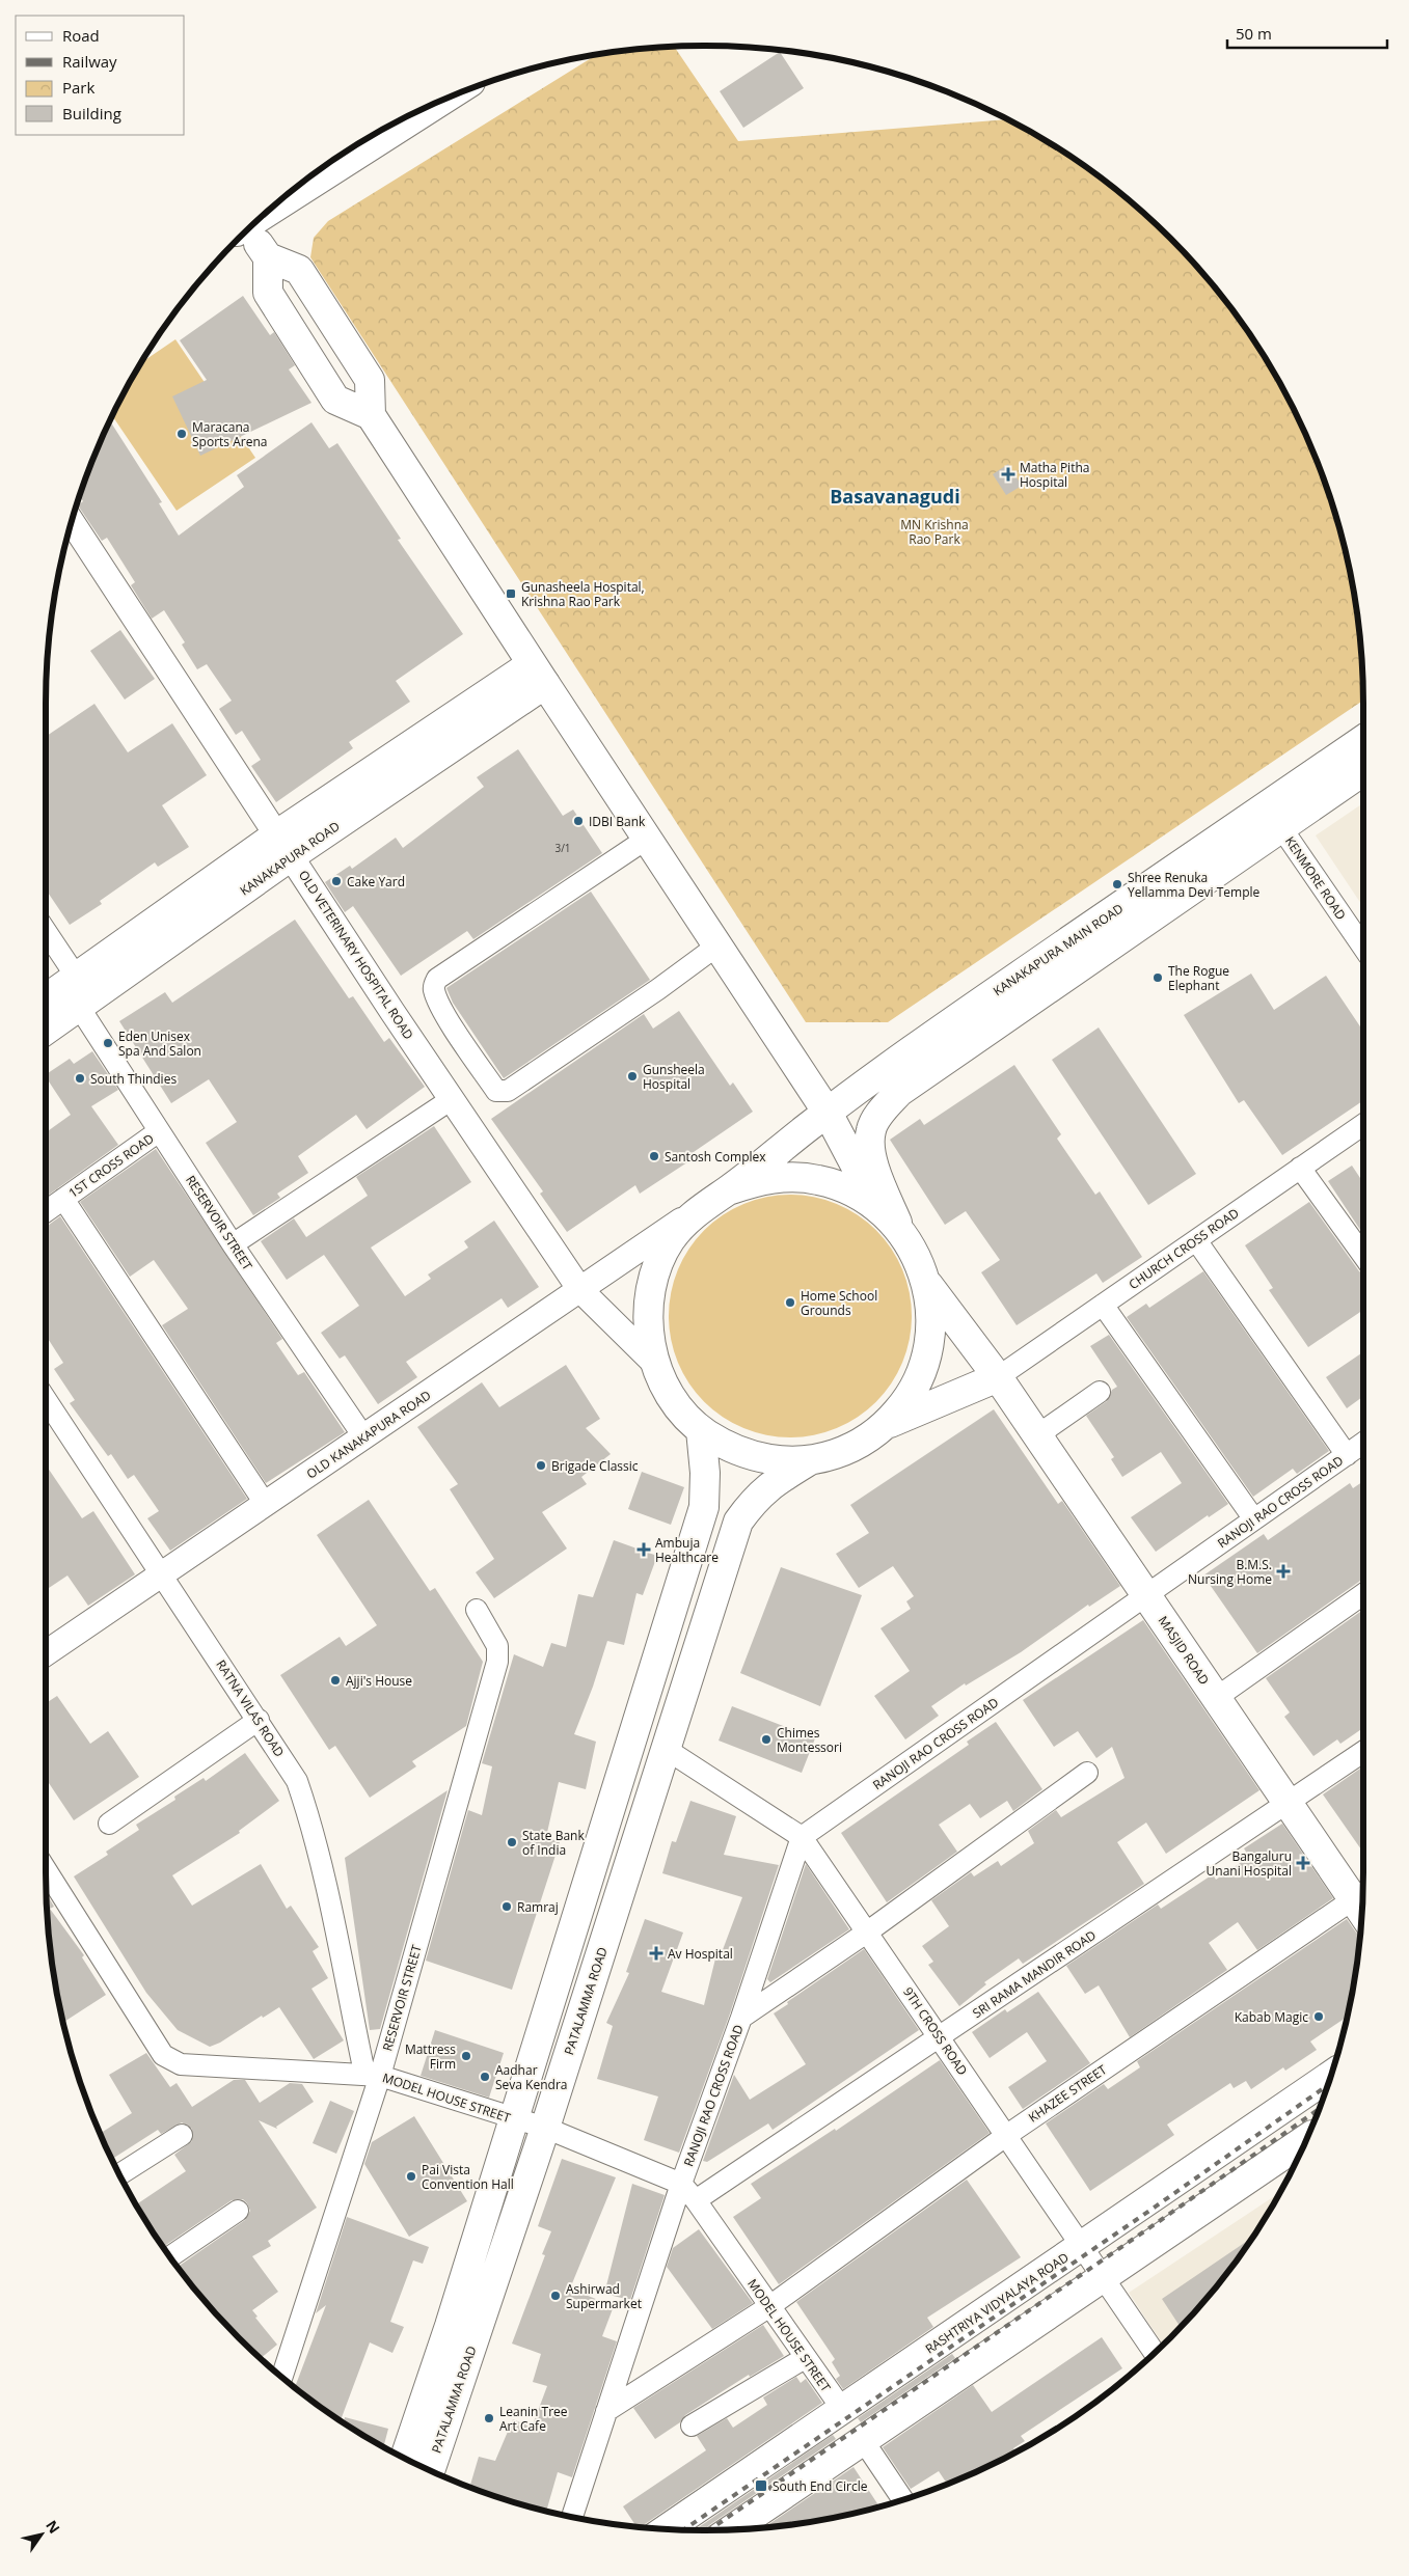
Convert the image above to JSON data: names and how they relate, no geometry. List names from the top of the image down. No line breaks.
{"streets":{"main road":["KANAKAPURA ROAD","KANAKAPURA MAIN ROAD","MASJID ROAD","PATALAMMA ROAD","RASHTRIYA VIDYALAYA ROAD"],"street":["KENMORE ROAD","OLD VETERINARY HOSPITAL ROAD","1ST CROSS ROAD","RESERVOIR STREET","CHURCH CROSS ROAD","OLD KANAKAPURA ROAD","RANOJI RAO CROSS ROAD","RATNA VILAS ROAD","SRI RAMA MANDIR ROAD","9TH CROSS ROAD","KHAZEE STREET","MODEL HOUSE STREET"]},"crossings":[["KANAKAPURA ROAD","OLD VETERINARY HOSPITAL ROAD"],["KANAKAPURA ROAD","RESERVOIR STREET"],["OLD VETERINARY HOSPITAL ROAD","OLD KANAKAPURA ROAD"],["1ST CROSS ROAD","RESERVOIR STREET"],["RESERVOIR STREET","OLD KANAKAPURA ROAD"],["RESERVOIR STREET","RATNA VILAS ROAD"],["RESERVOIR STREET","MODEL HOUSE STREET"],["CHURCH CROSS ROAD","MASJID ROAD"],["OLD KANAKAPURA ROAD","RATNA VILAS ROAD"],["RANOJI RAO CROSS ROAD","MASJID ROAD"],["RANOJI RAO CROSS ROAD","9TH CROSS ROAD"],["RANOJI RAO CROSS ROAD","KHAZEE STREET"],["RANOJI RAO CROSS ROAD","MODEL HOUSE STREET"],["MASJID ROAD","SRI RAMA MANDIR ROAD"],["MASJID ROAD","KHAZEE STREET"],["RATNA VILAS ROAD","MODEL HOUSE STREET"],["SRI RAMA MANDIR ROAD","9TH CROSS ROAD"],["SRI RAMA MANDIR ROAD","MODEL HOUSE STREET"],["PATALAMMA ROAD","9TH CROSS ROAD"],["PATALAMMA ROAD","MODEL HOUSE STREET"],["9TH CROSS ROAD","KHAZEE STREET"],["9TH CROSS ROAD","RASHTRIYA VIDYALAYA ROAD"],["KHAZEE STREET","MODEL HOUSE STREET"],["MODEL HOUSE STREET","RASHTRIYA VIDYALAYA ROAD"]],"districts":["Basavanagudi"],"parks":["MN Krishna Rao Park"],"places":{"other":["Maracana Sports Arena","IDBI Bank","Cake Yard","Shree Renuka Yellamma Devi Temple","The Rogue Elephant","Eden Unisex Spa And Salon","Gunsheela Hospital","South Thindies","Santosh Complex","Home School Grounds","Brigade Classic","Ajji's House","Chimes Montessori","State Bank of India","Ramraj","Kabab Magic","Mattress Firm","Aadhar Seva Kendra","Pai Vista Convention Hall","Ashirwad Supermarket","Leanin Tree Art Cafe"],"health":["Matha Pitha Hospital","Ambuja Healthcare","B.M.S. Nursing Home","Bangaluru Unani Hospital","Av Hospital"],"transit":["Gunasheela Hospital, Krishna Rao Park","South End Circle"]},"house_numbers":["3/1"],"legend":["Road","Railway","Park","Building"],"scale_bar":"50 m","north":"top right"}
